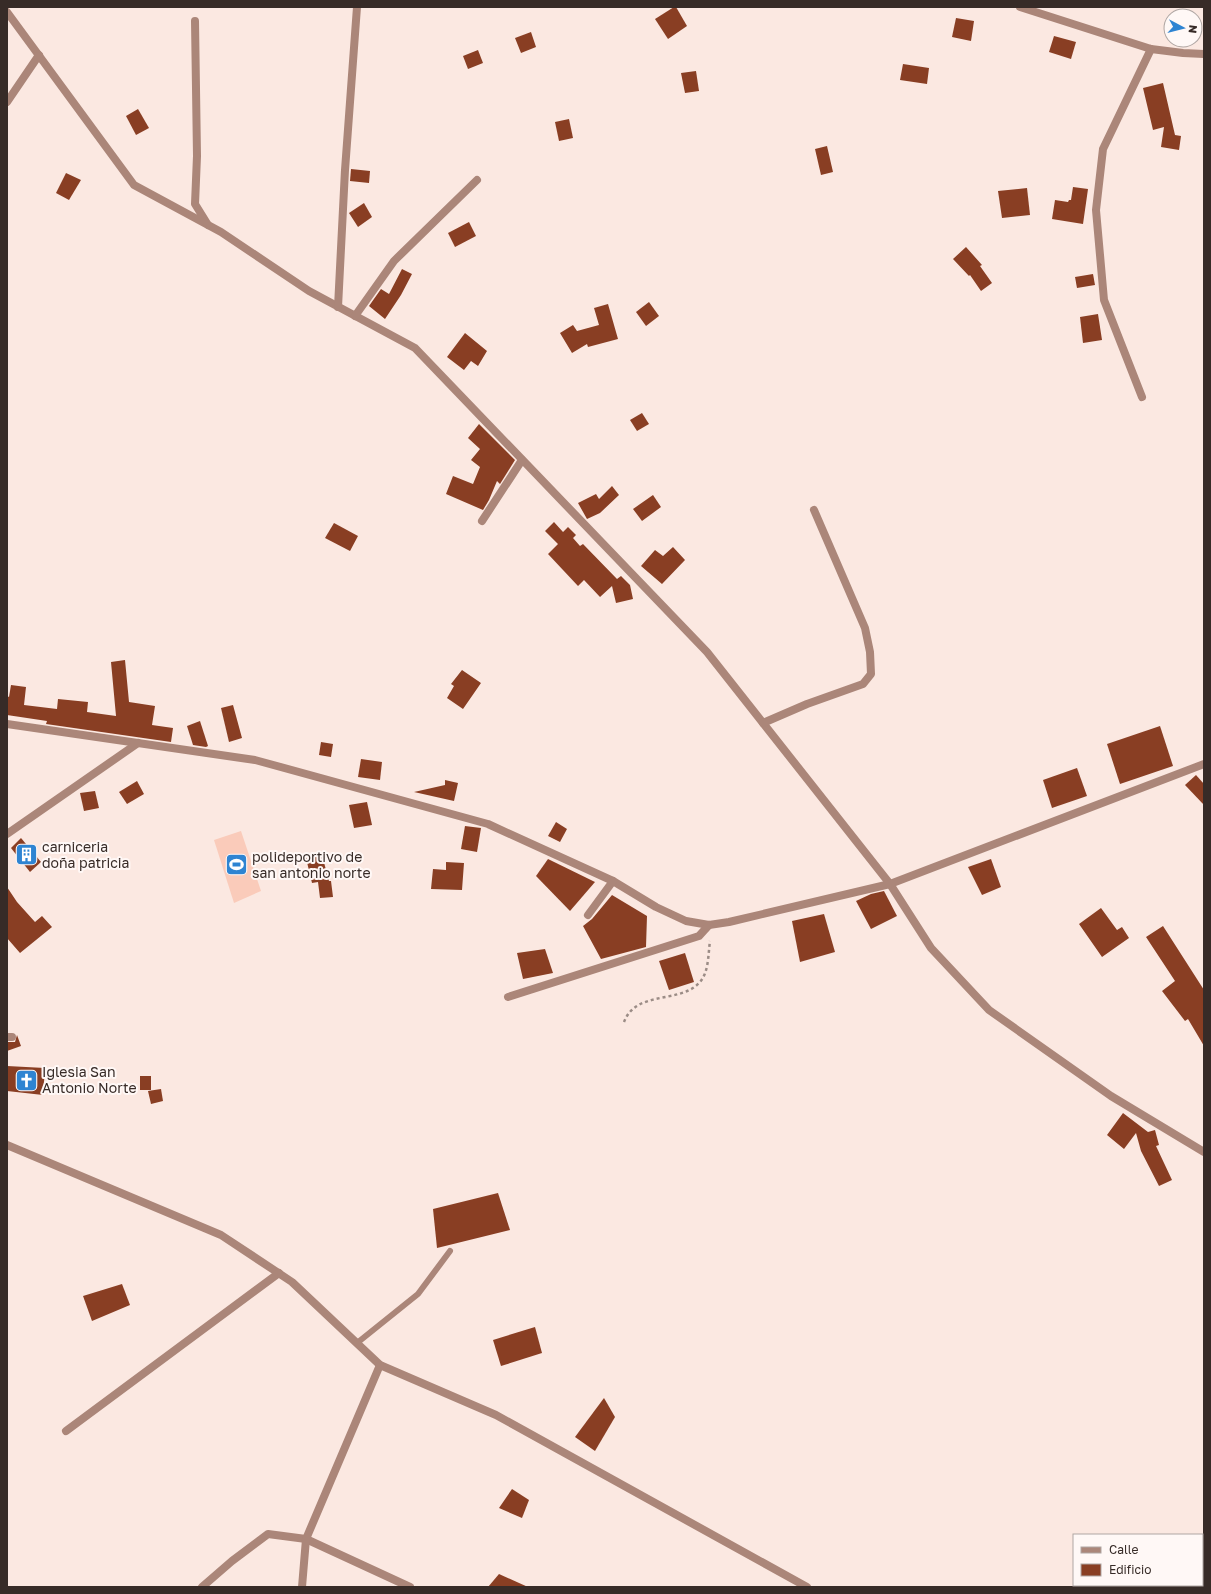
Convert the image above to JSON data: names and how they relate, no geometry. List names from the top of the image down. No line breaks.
{"places":{"building":["carniceria doña patricia"],"sports":["polideportivo de san antonio norte"],"church":["Iglesia San Antonio Norte"]},"legend":["Calle","Edificio"],"north":"right"}
